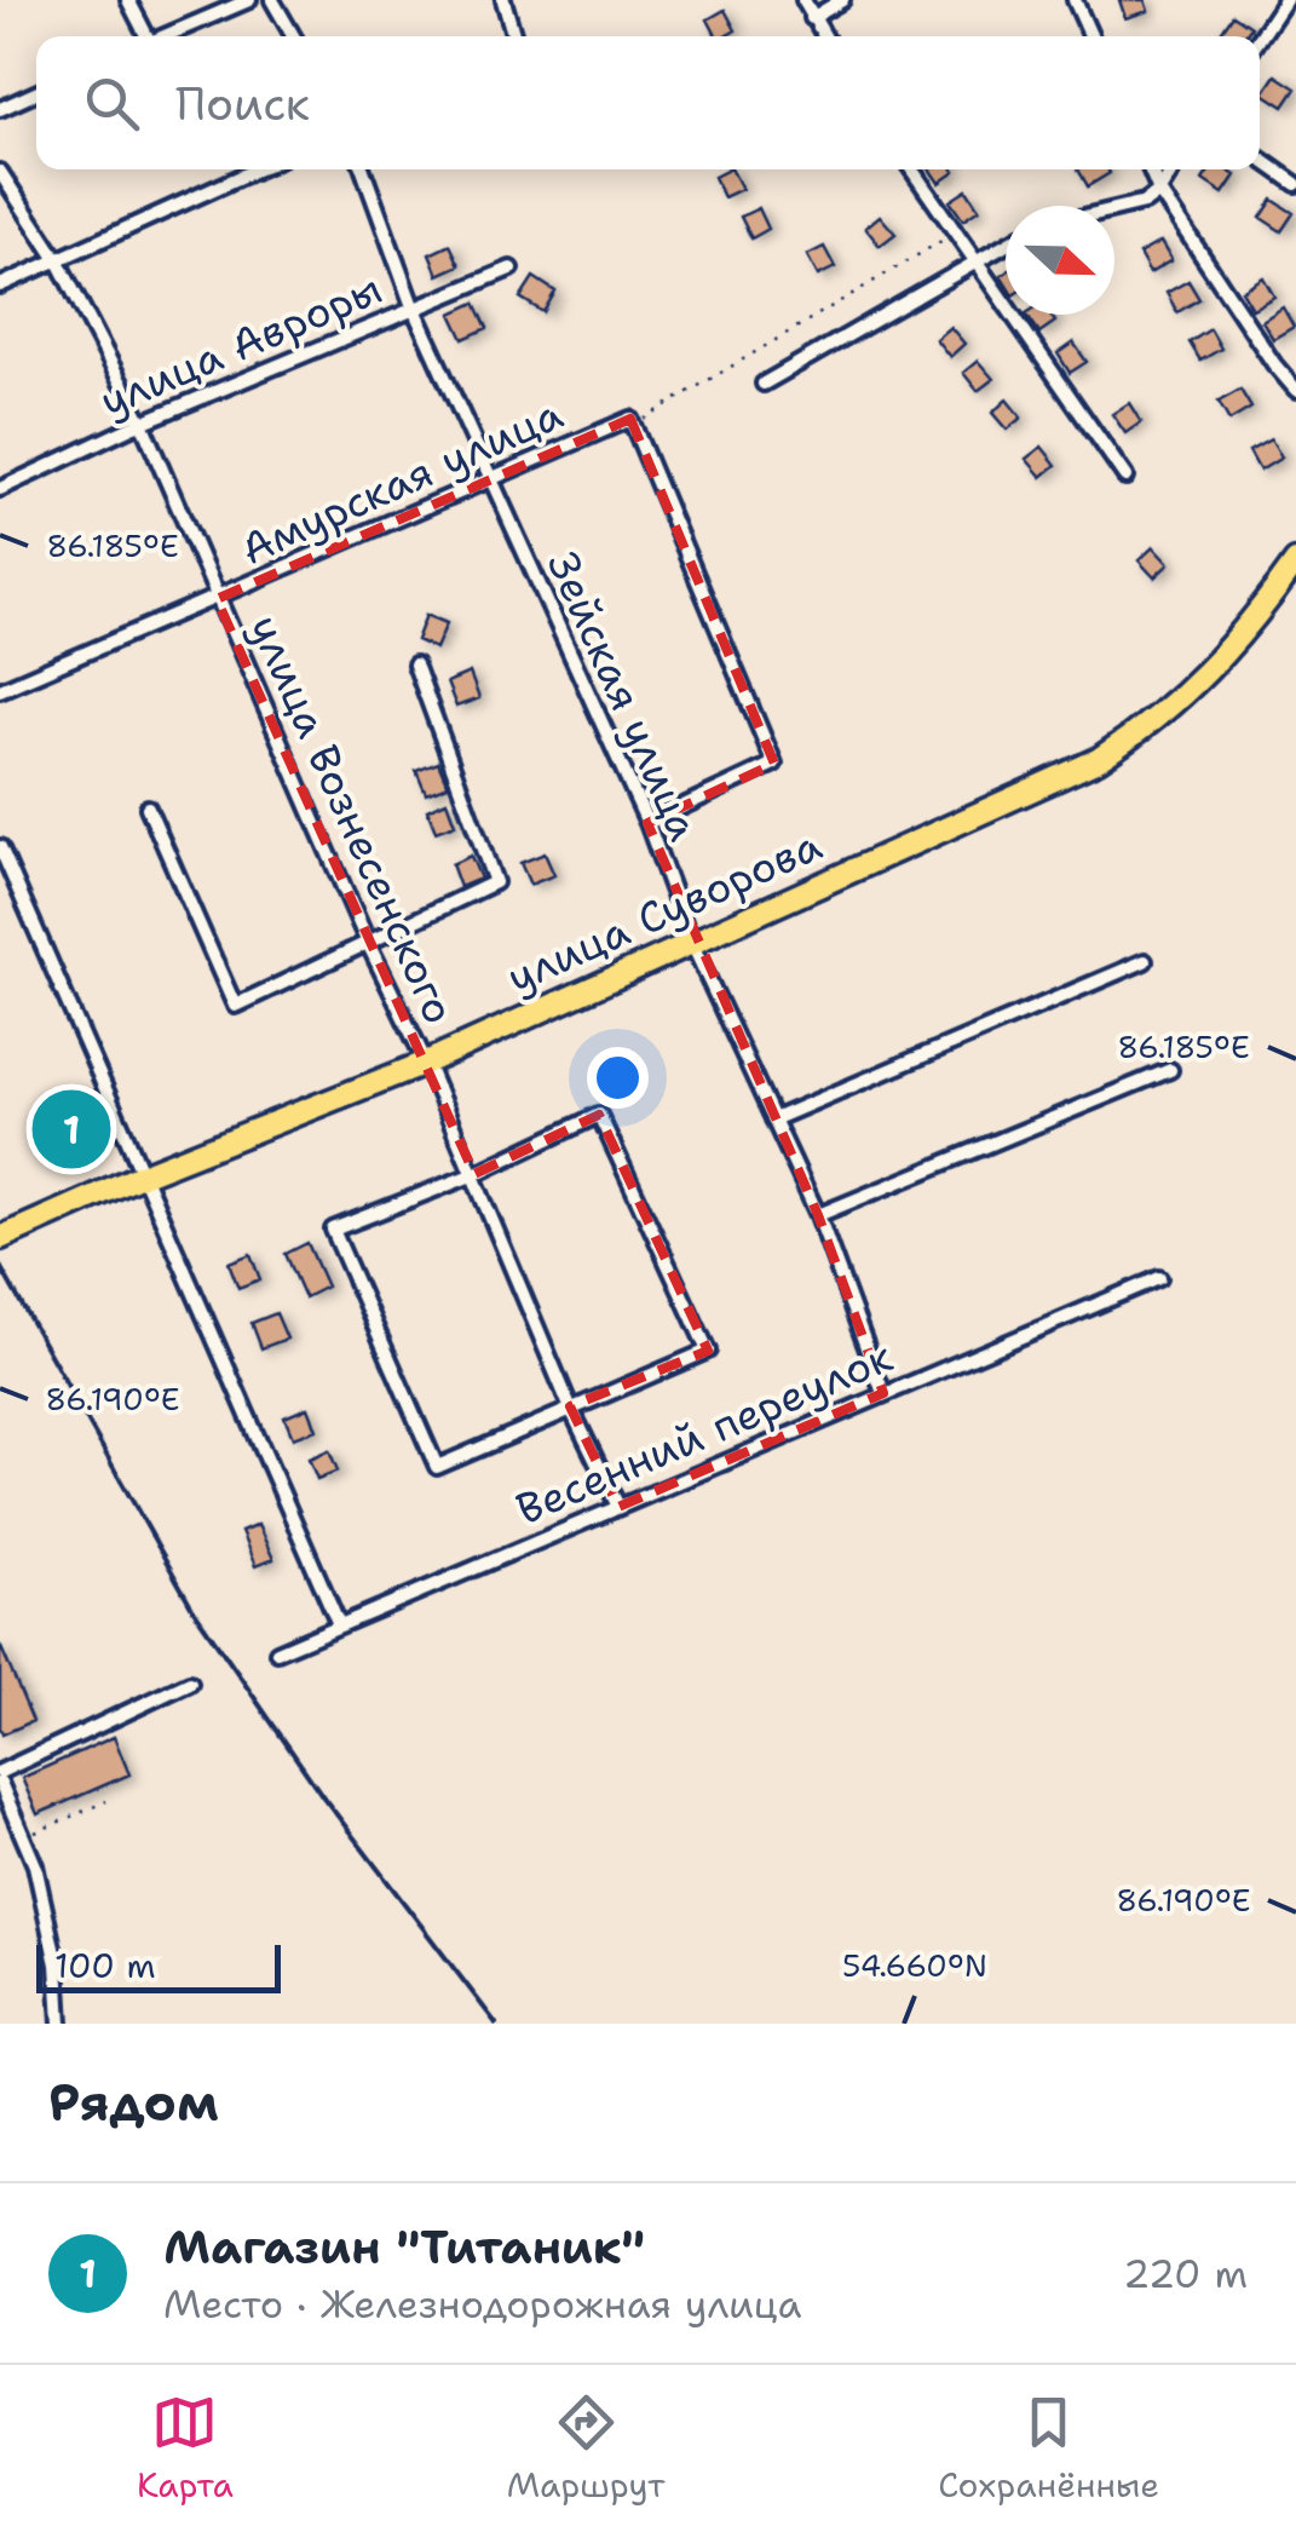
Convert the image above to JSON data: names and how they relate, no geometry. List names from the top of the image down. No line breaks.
{"streets":{"main road":["улица Суворова"],"street":["улица Авроры","Амурская улица","Зейская улица","улица Вознесенского","Весенний переулок"]},"crossings":[["улица Авроры","Зейская улица"],["улица Авроры","улица Вознесенского"],["Амурская улица","Зейская улица"],["Амурская улица","улица Вознесенского"],["Зейская улица","улица Суворова"],["Зейская улица","Весенний переулок"],["улица Вознесенского","улица Суворова"],["улица Вознесенского","Весенний переулок"]],"scale_bar":"100 m","north":"right","page":{"search":"Поиск","pins":"1","scale":"100 m","heading":"Рядом","list":[{"mark":"1","name":"Магазин \"Титаник\"","note":"Место · Железнодорожная улица","value":"220 m"}],"nav":["Карта","Маршрут","Сохранённые"]},"coordinates":["86.185°E","86.190°E","54.660°N"]}
